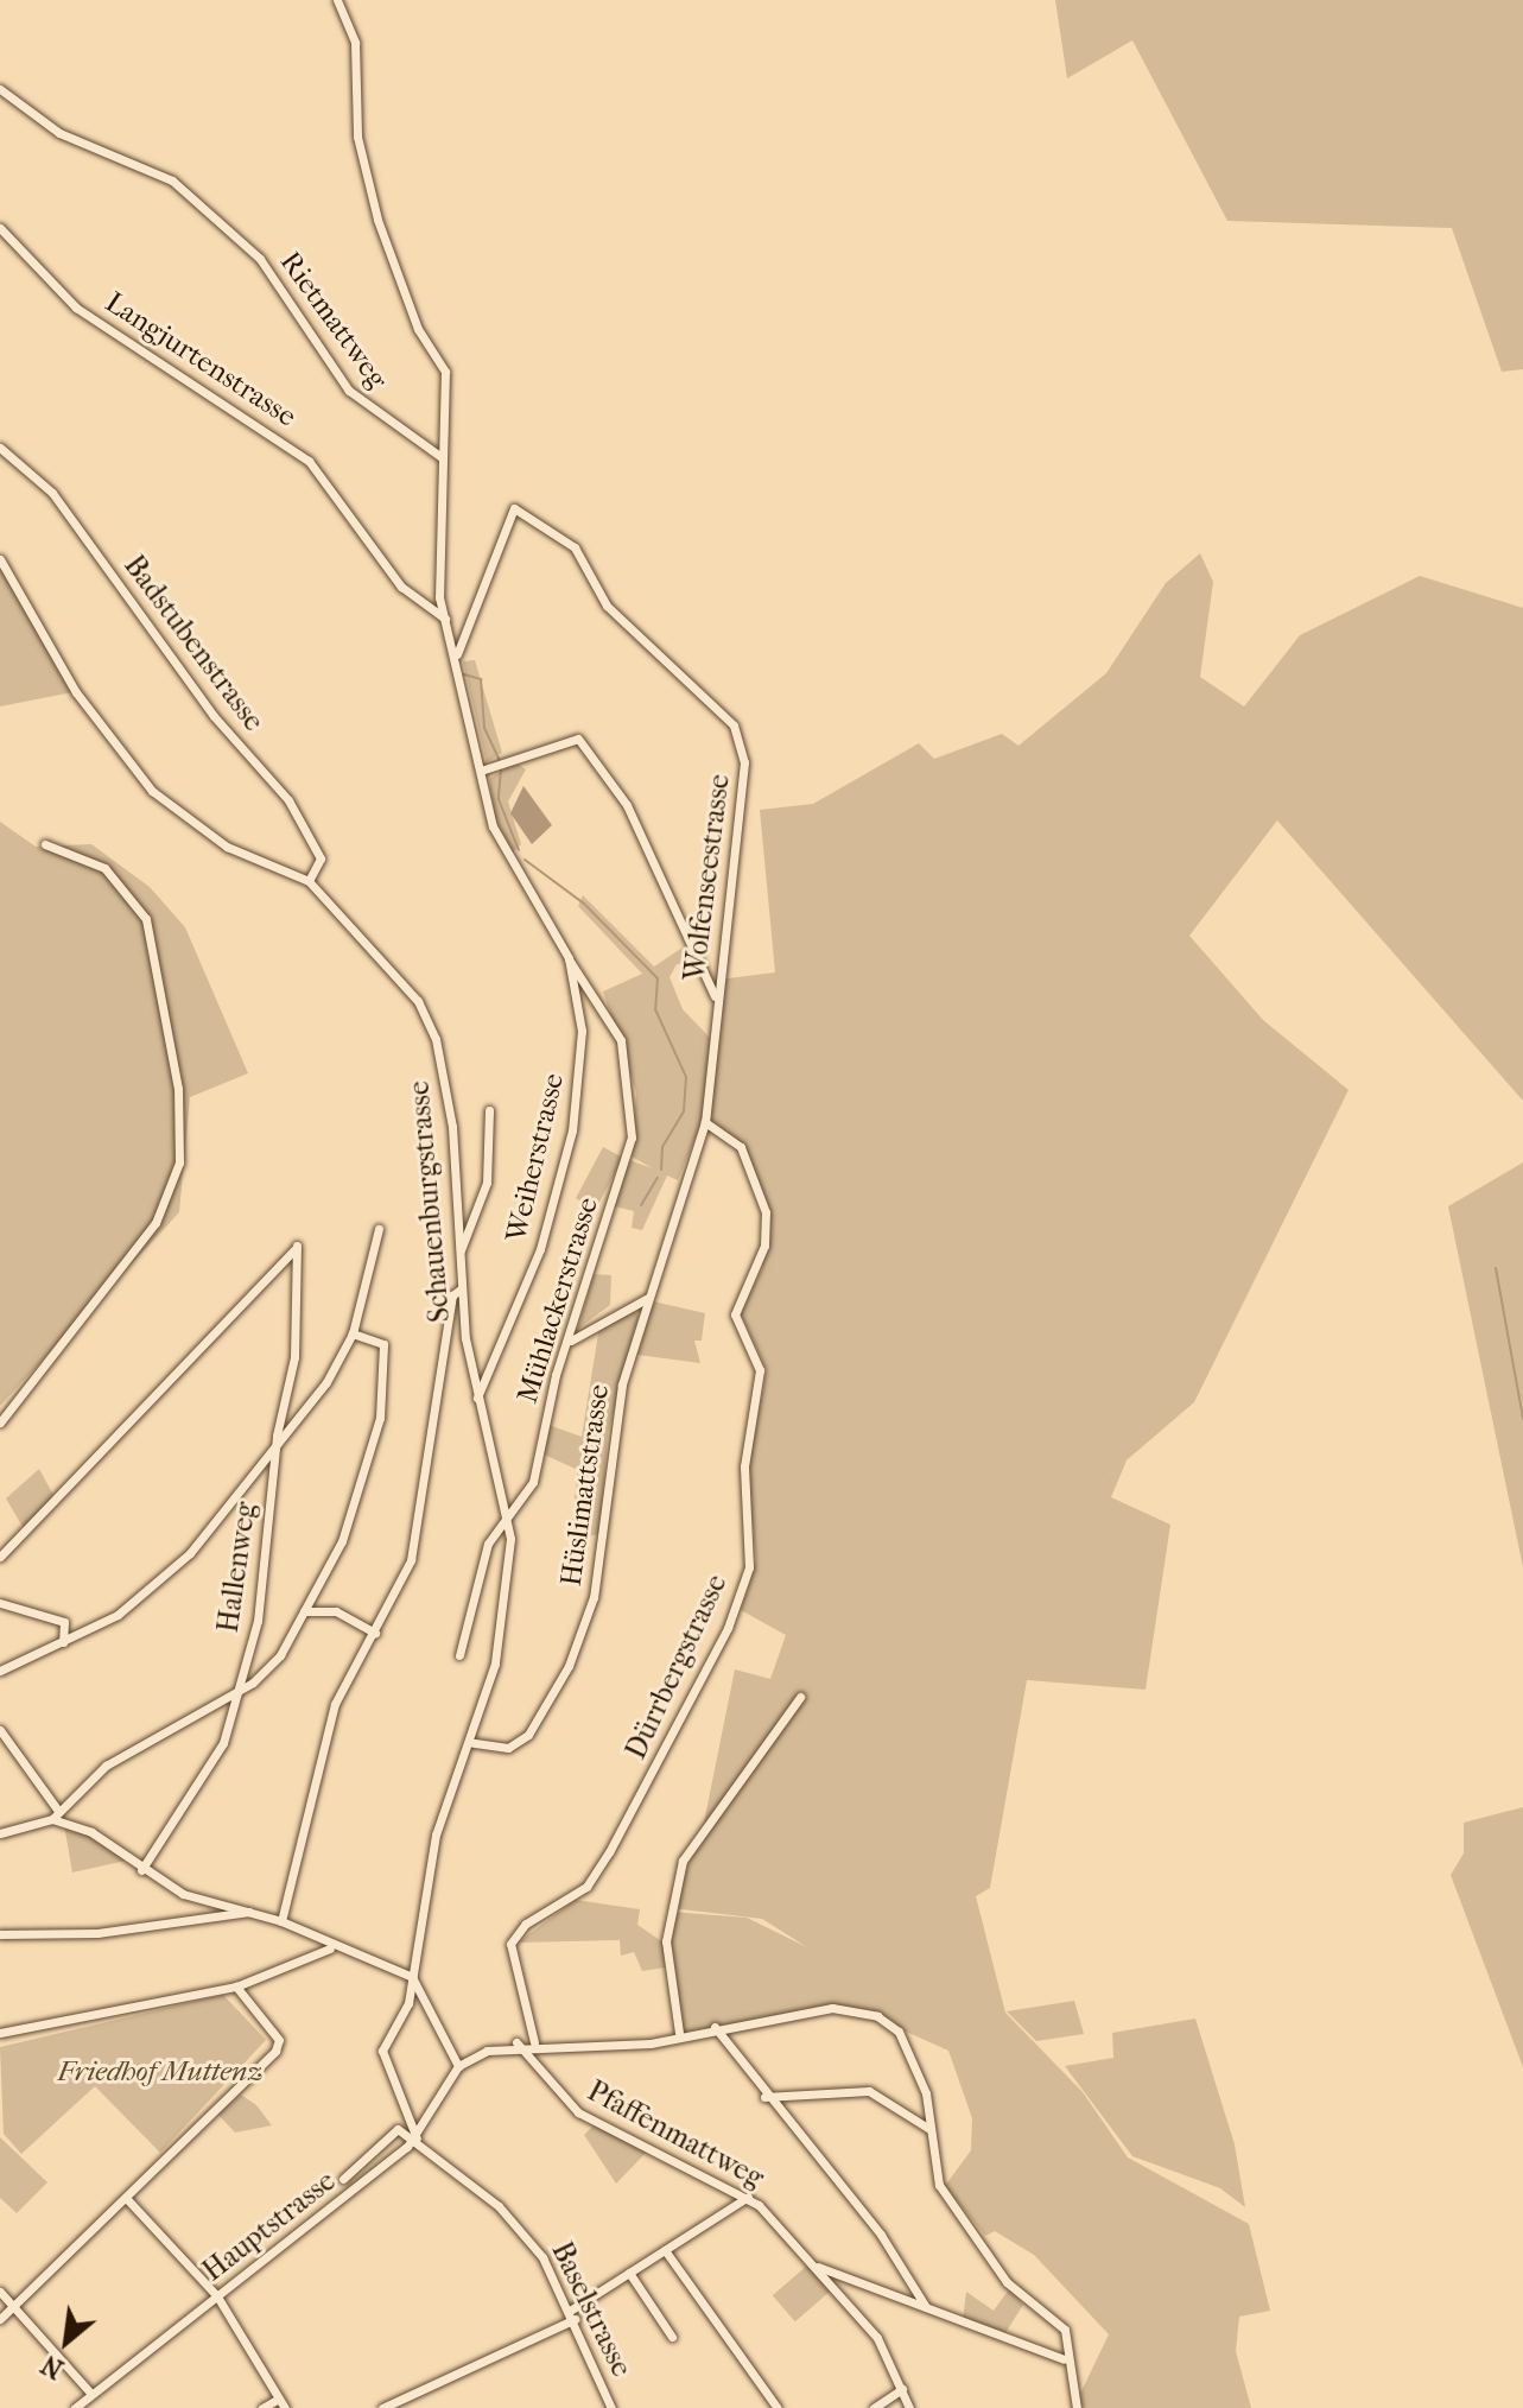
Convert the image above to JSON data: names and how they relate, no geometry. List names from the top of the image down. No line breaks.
{"streets":{"street":["Rietmattweg","Langjurtenstrasse","Badstubenstrasse","Wolfenseestrasse","Weiherstrasse","Schauenburgstrasse","Mühlackerstrasse","Hüslimattstrasse","Hallenweg","Dürrbergstrasse","Pfaffenmattweg","Hauptstrasse","Baselstrasse"]},"crossings":[["Rietmattweg","Weiherstrasse"],["Langjurtenstrasse","Weiherstrasse"],["Badstubenstrasse","Schauenburgstrasse"],["Wolfenseestrasse","Weiherstrasse"],["Wolfenseestrasse","Hüslimattstrasse"],["Wolfenseestrasse","Dürrbergstrasse"],["Weiherstrasse","Schauenburgstrasse"],["Weiherstrasse","Mühlackerstrasse"],["Schauenburgstrasse","Mühlackerstrasse"],["Hüslimattstrasse","Dürrbergstrasse"],["Hauptstrasse","Baselstrasse"]],"parks":["Friedhof Muttenz"],"north":"bottom left"}
